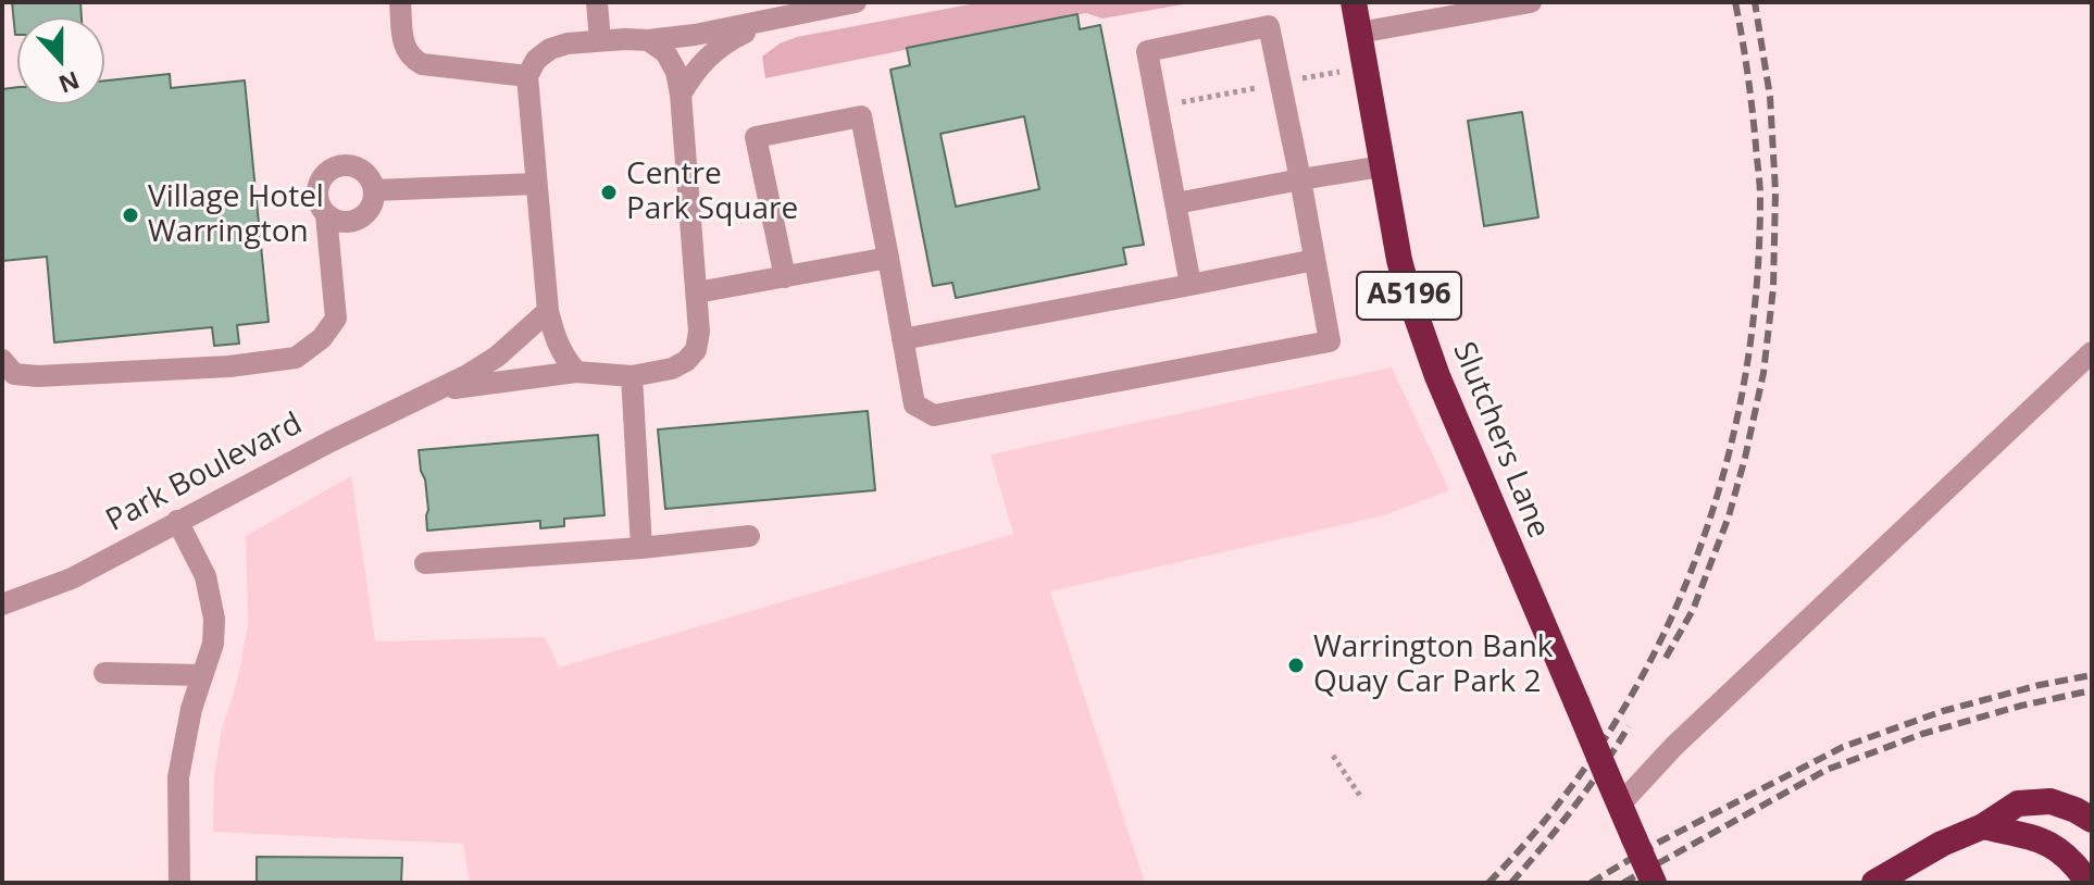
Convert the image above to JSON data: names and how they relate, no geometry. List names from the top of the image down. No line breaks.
{"streets":{"highway":["A5196","Slutchers Lane"],"street":["Park Boulevard"]},"places":["Centre Park Square","Village Hotel Warrington","Warrington Bank Quay Car Park 2"],"north":"bottom"}
